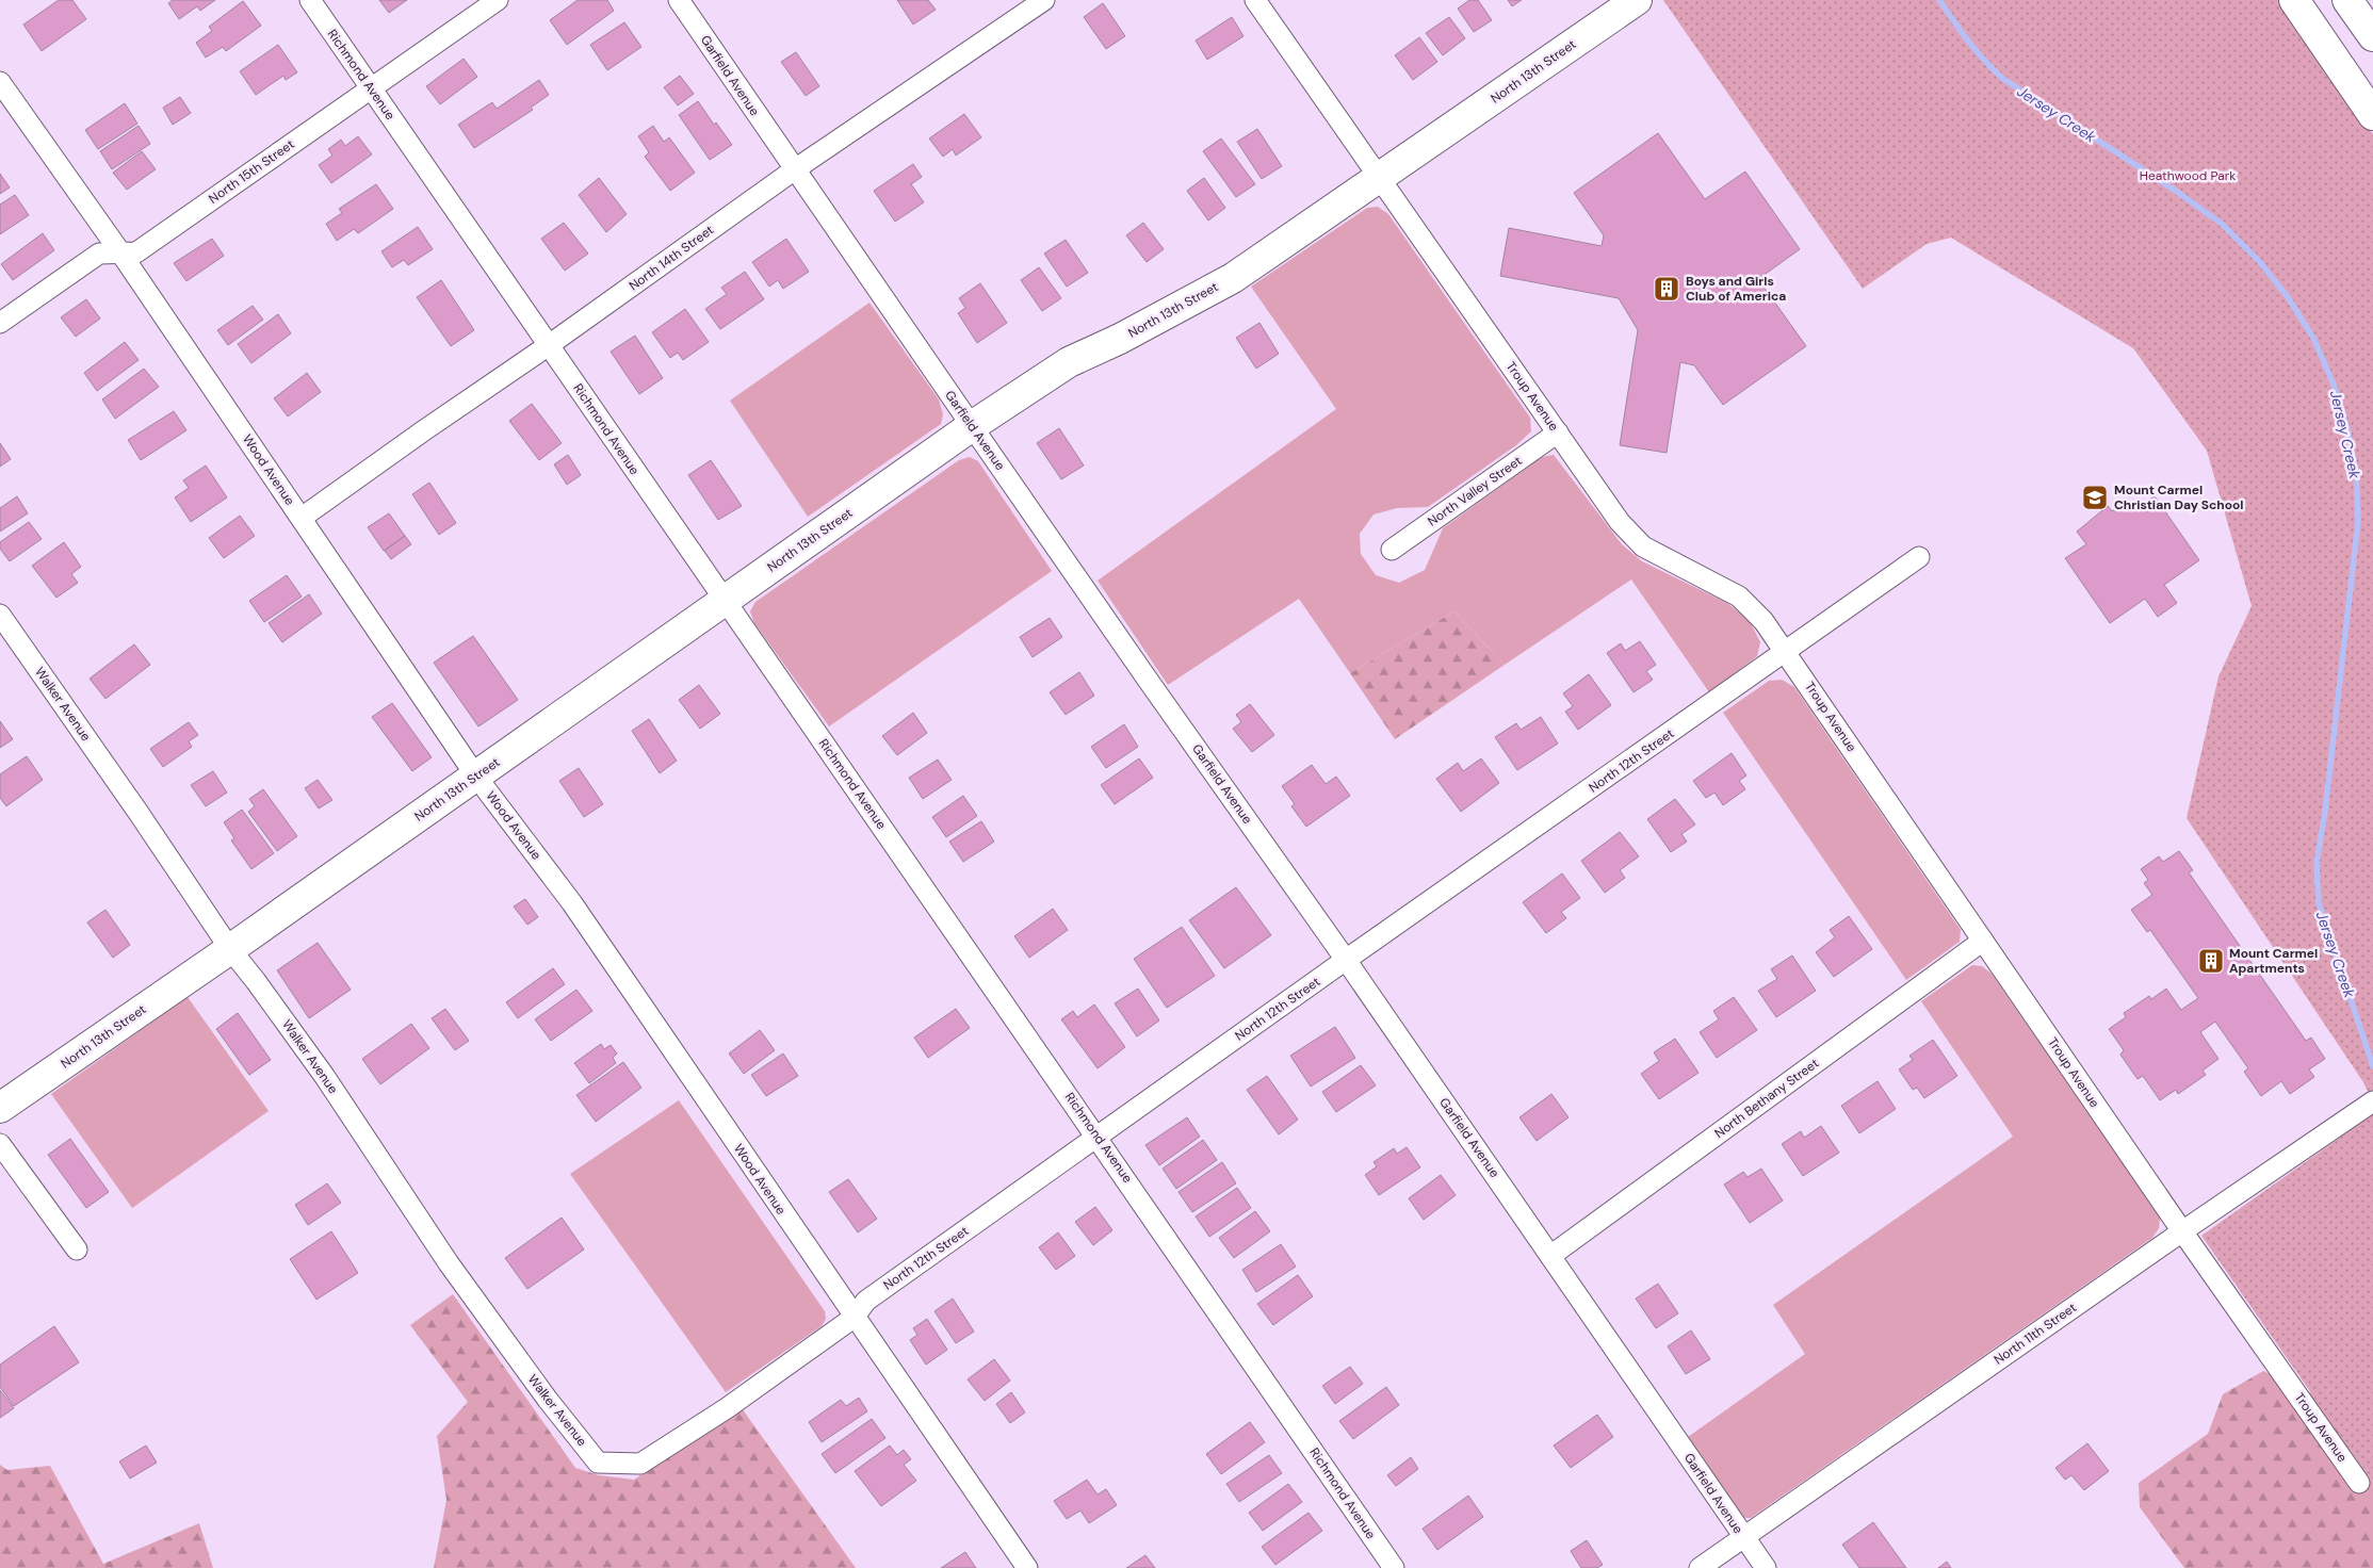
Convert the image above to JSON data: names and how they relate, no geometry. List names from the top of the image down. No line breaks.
{"streets":{"street":["North 13th Street","Richmond Avenue","Garfield Avenue","North 15th Street","North 14th Street","Troup Avenue","Wood Avenue","North Valley Street","Walker Avenue","North 12th Street","North Bethany Street","North 11th Street"]},"crossings":[["North 13th Street","Richmond Avenue"],["North 13th Street","Garfield Avenue"],["North 13th Street","Troup Avenue"],["North 13th Street","Wood Avenue"],["North 13th Street","Walker Avenue"],["Richmond Avenue","North 15th Street"],["Richmond Avenue","North 14th Street"],["Richmond Avenue","North 12th Street"],["Garfield Avenue","North 14th Street"],["Garfield Avenue","North 12th Street"],["Garfield Avenue","North Bethany Street"],["Garfield Avenue","North 11th Street"],["North 15th Street","Wood Avenue"],["North 14th Street","Wood Avenue"],["Troup Avenue","North Valley Street"],["Troup Avenue","North 12th Street"],["Troup Avenue","North Bethany Street"],["Troup Avenue","North 11th Street"],["Wood Avenue","North 12th Street"],["Walker Avenue","North 12th Street"]],"water":["Jersey Creek"],"parks":["Heathwood Park"],"places":{"building":["Boys and Girls Club of America","Mount Carmel Apartments"],"school or university":["Mount Carmel Christian Day School"]}}
